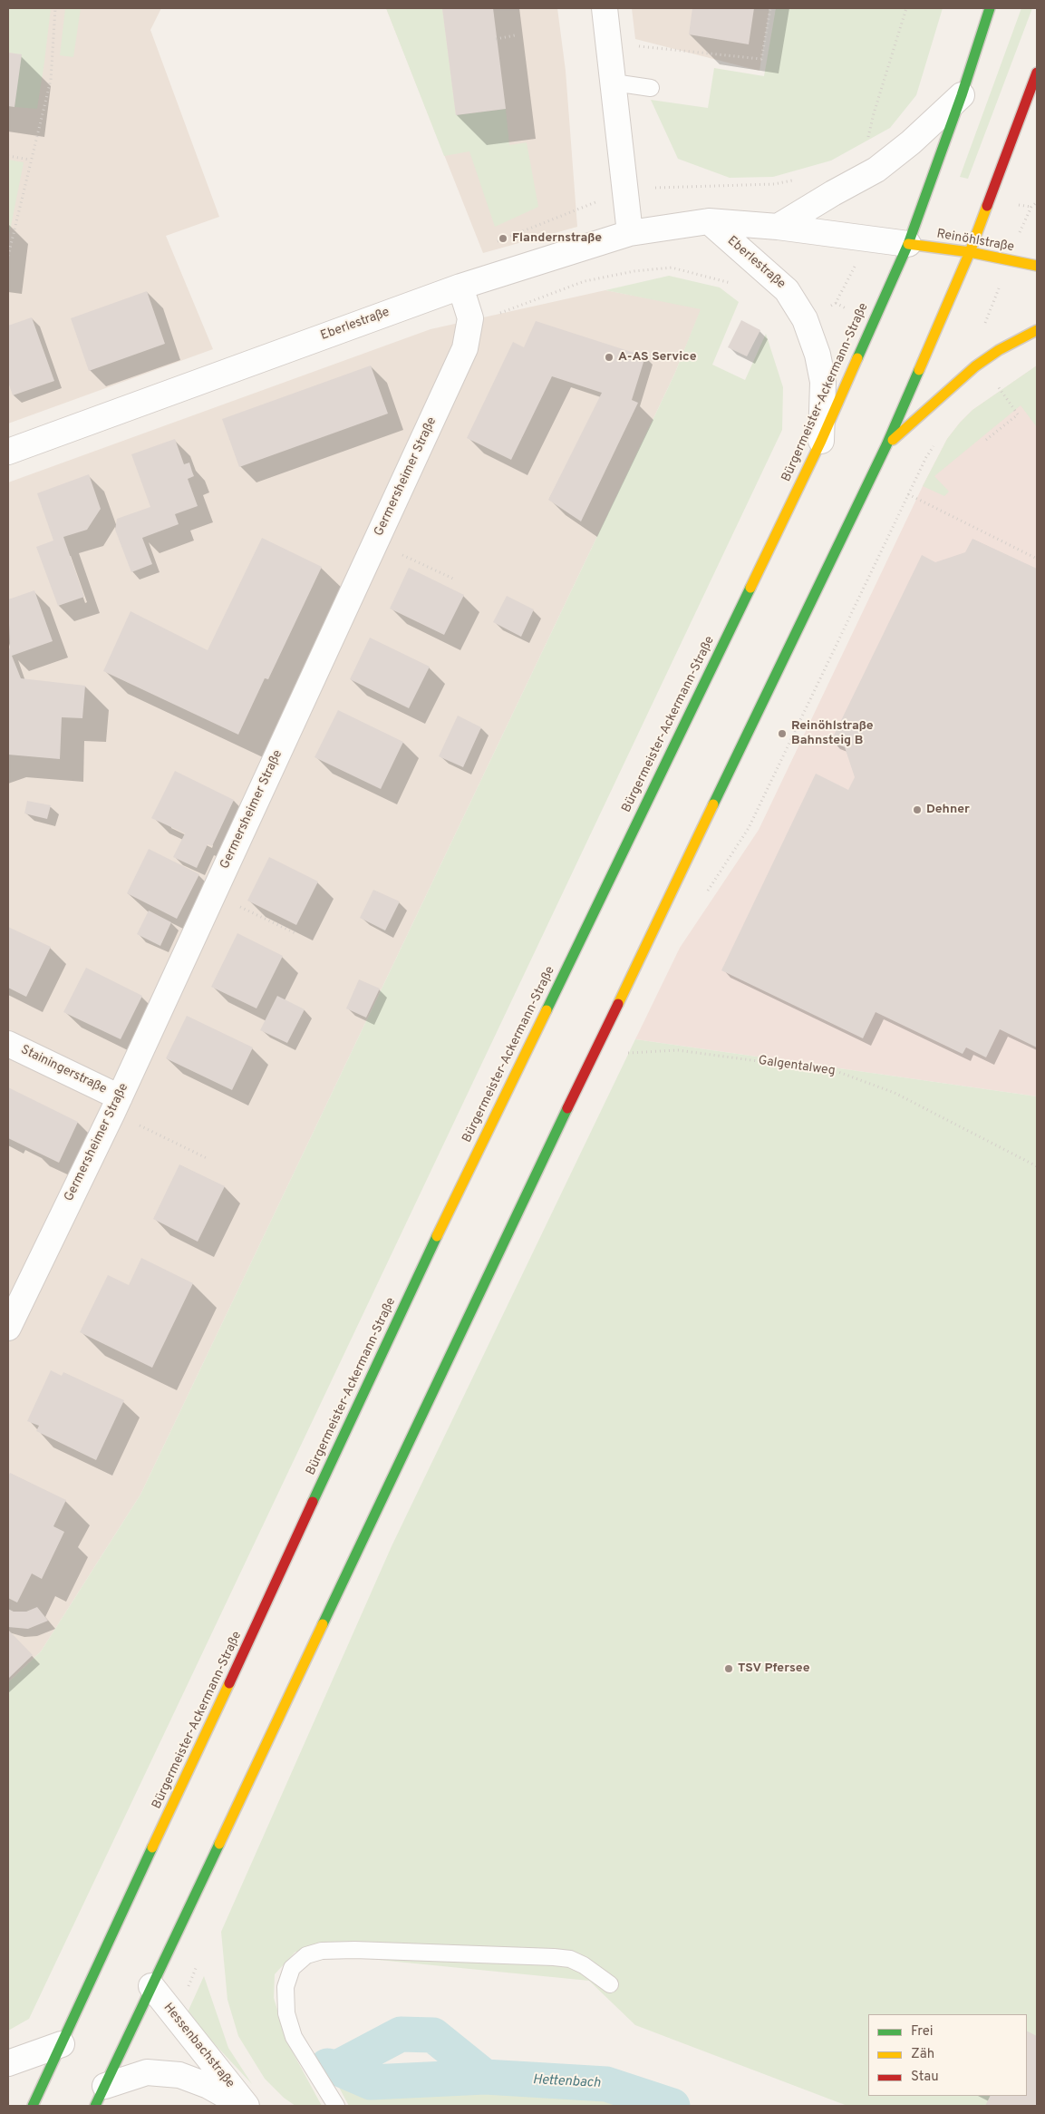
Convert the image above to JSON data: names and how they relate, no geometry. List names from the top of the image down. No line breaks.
{"streets":{"main road":["Reinöhlstraße","Bürgermeister-Ackermann-Straße"],"street":["Eberlestraße","Germersheimer Straße","Stainingerstraße","Hessenbachstraße"],"path":["Galgentalweg"]},"crossings":[["Reinöhlstraße","Eberlestraße"],["Reinöhlstraße","Bürgermeister-Ackermann-Straße"],["Eberlestraße","Bürgermeister-Ackermann-Straße"],["Eberlestraße","Germersheimer Straße"],["Germersheimer Straße","Stainingerstraße"]],"water":["Hettenbach"],"places":["Flandernstraße","A-AS Service","Reinöhlstraße Bahnsteig B","Dehner","TSV Pfersee"],"legend":["Frei","Zäh","Stau"]}
